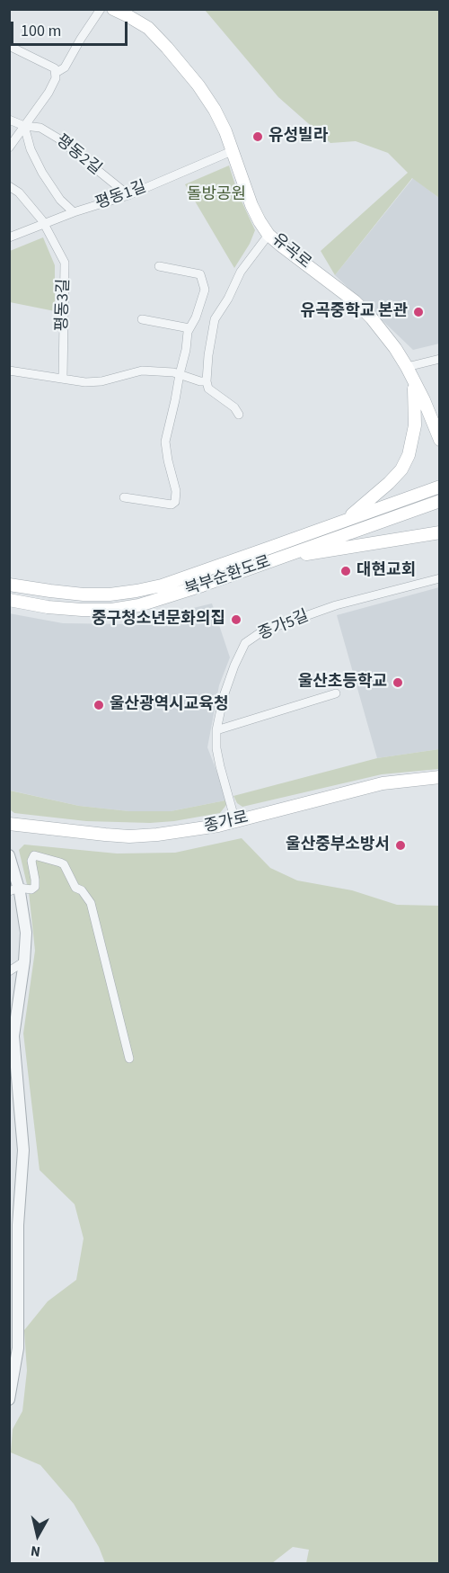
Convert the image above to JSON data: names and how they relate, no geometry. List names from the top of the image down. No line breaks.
{"streets":{"main road":["유곡로","북부순환도로","종가로"],"street":["평동2길","평동1길","평동3길","종가5길"]},"crossings":[["평동2길","평동1길"],["평동1길","유곡로"],["평동1길","평동3길"],["종가5길","종가로"]],"parks":["돌방공원"],"places":["유성빌라","유곡중학교 본관","대현교회","중구청소년문화의집","울산초등학교","울산광역시교육청","울산중부소방서"],"scale_bar":"100 m","north":"bottom"}
